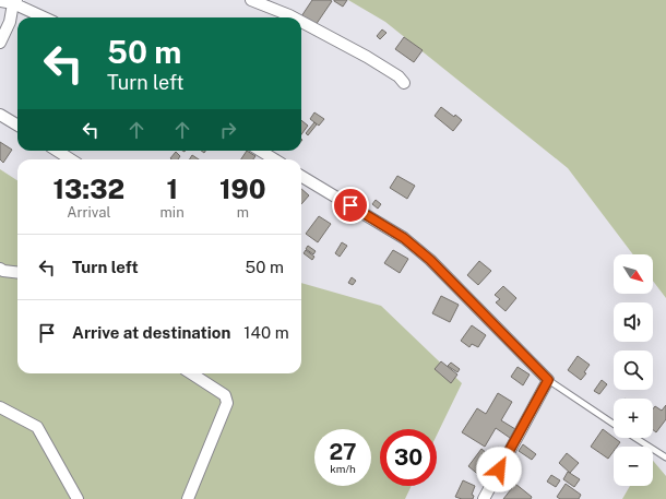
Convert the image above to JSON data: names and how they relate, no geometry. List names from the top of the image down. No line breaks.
{"north":"bottom right","page":{"turn":["50 m","Turn left"],"eta":["13:32","Arrival","1","min","190","m"],"list":[{"name":"Turn left","value":"50 m"},{"name":"Arrive at destination","value":"140 m"}],"map_buttons":["+","−"],"speed":"27 km/h","limit":"30"}}
